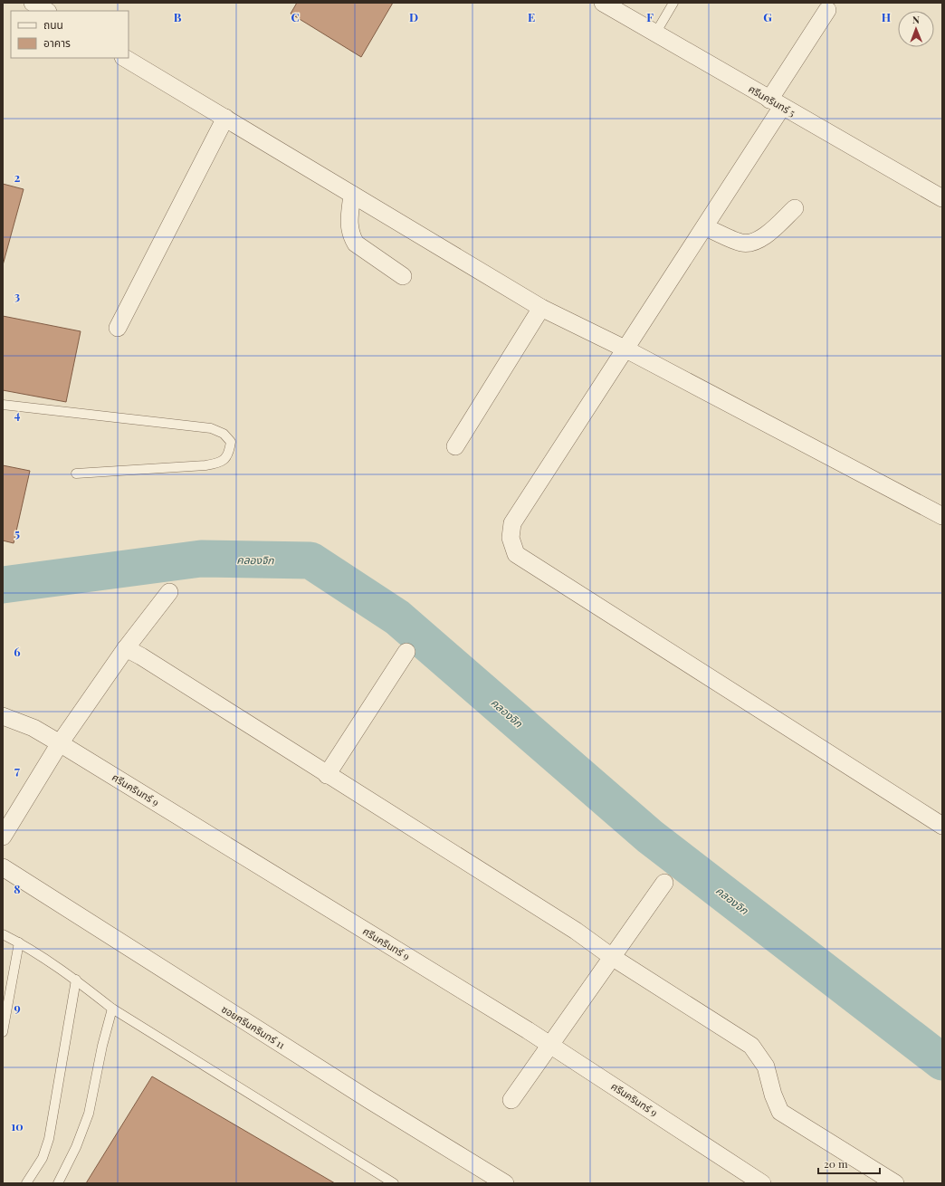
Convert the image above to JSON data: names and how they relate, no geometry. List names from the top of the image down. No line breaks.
{"streets":{"street":["ศรีนครินทร์ 5","ศรีนครินทร์ 9","ซอยศรีนครินทร์ 11"]},"water":["คลองจิก"],"legend":["ถนน","อาคาร"],"scale_bar":"20 m","north":"top","grid":{"columns":["B","C","D","E","F","G","H"],"rows":["2","3","4","5","6","7","8","9","10"]}}
